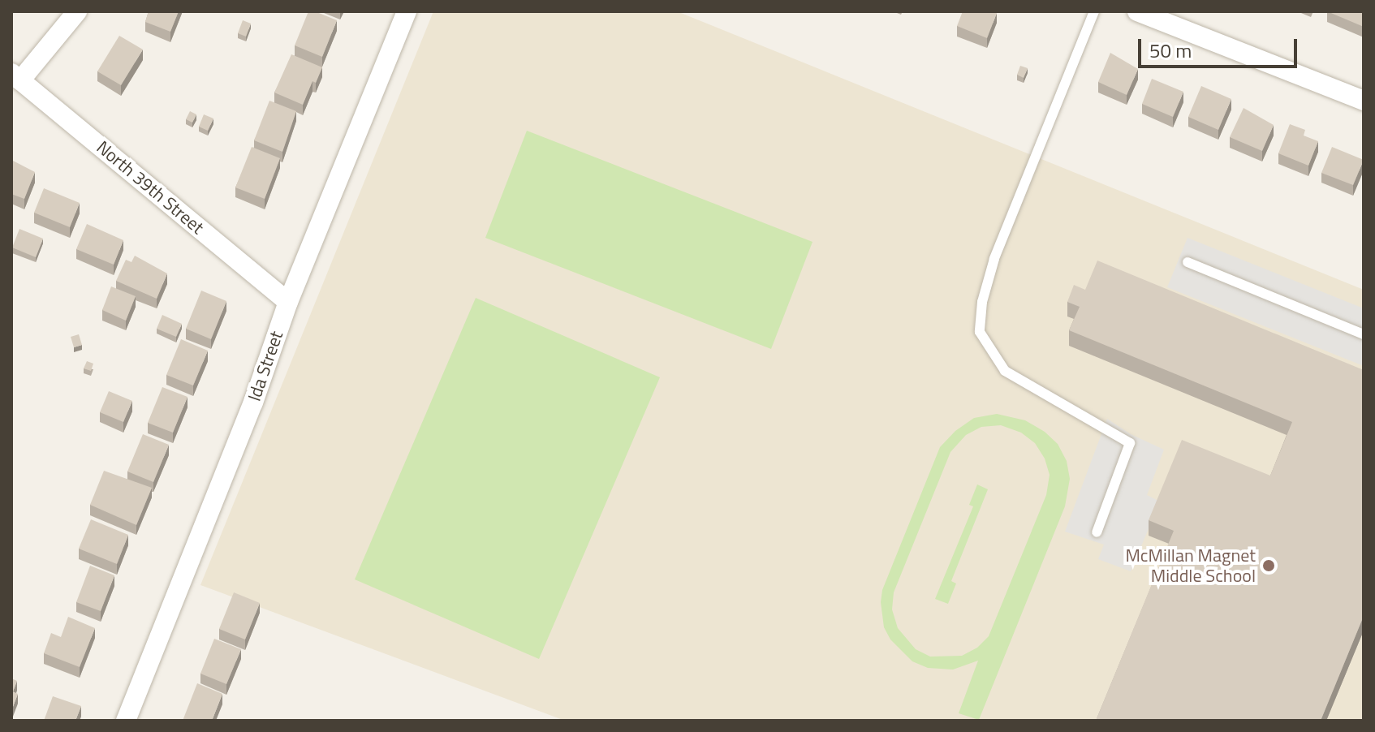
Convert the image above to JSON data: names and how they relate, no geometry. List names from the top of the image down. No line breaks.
{"streets":{"street":["North 39th Street","Ida Street"]},"crossings":[["North 39th Street","Ida Street"]],"places":["McMillan Magnet Middle School"],"scale_bar":"50 m"}
